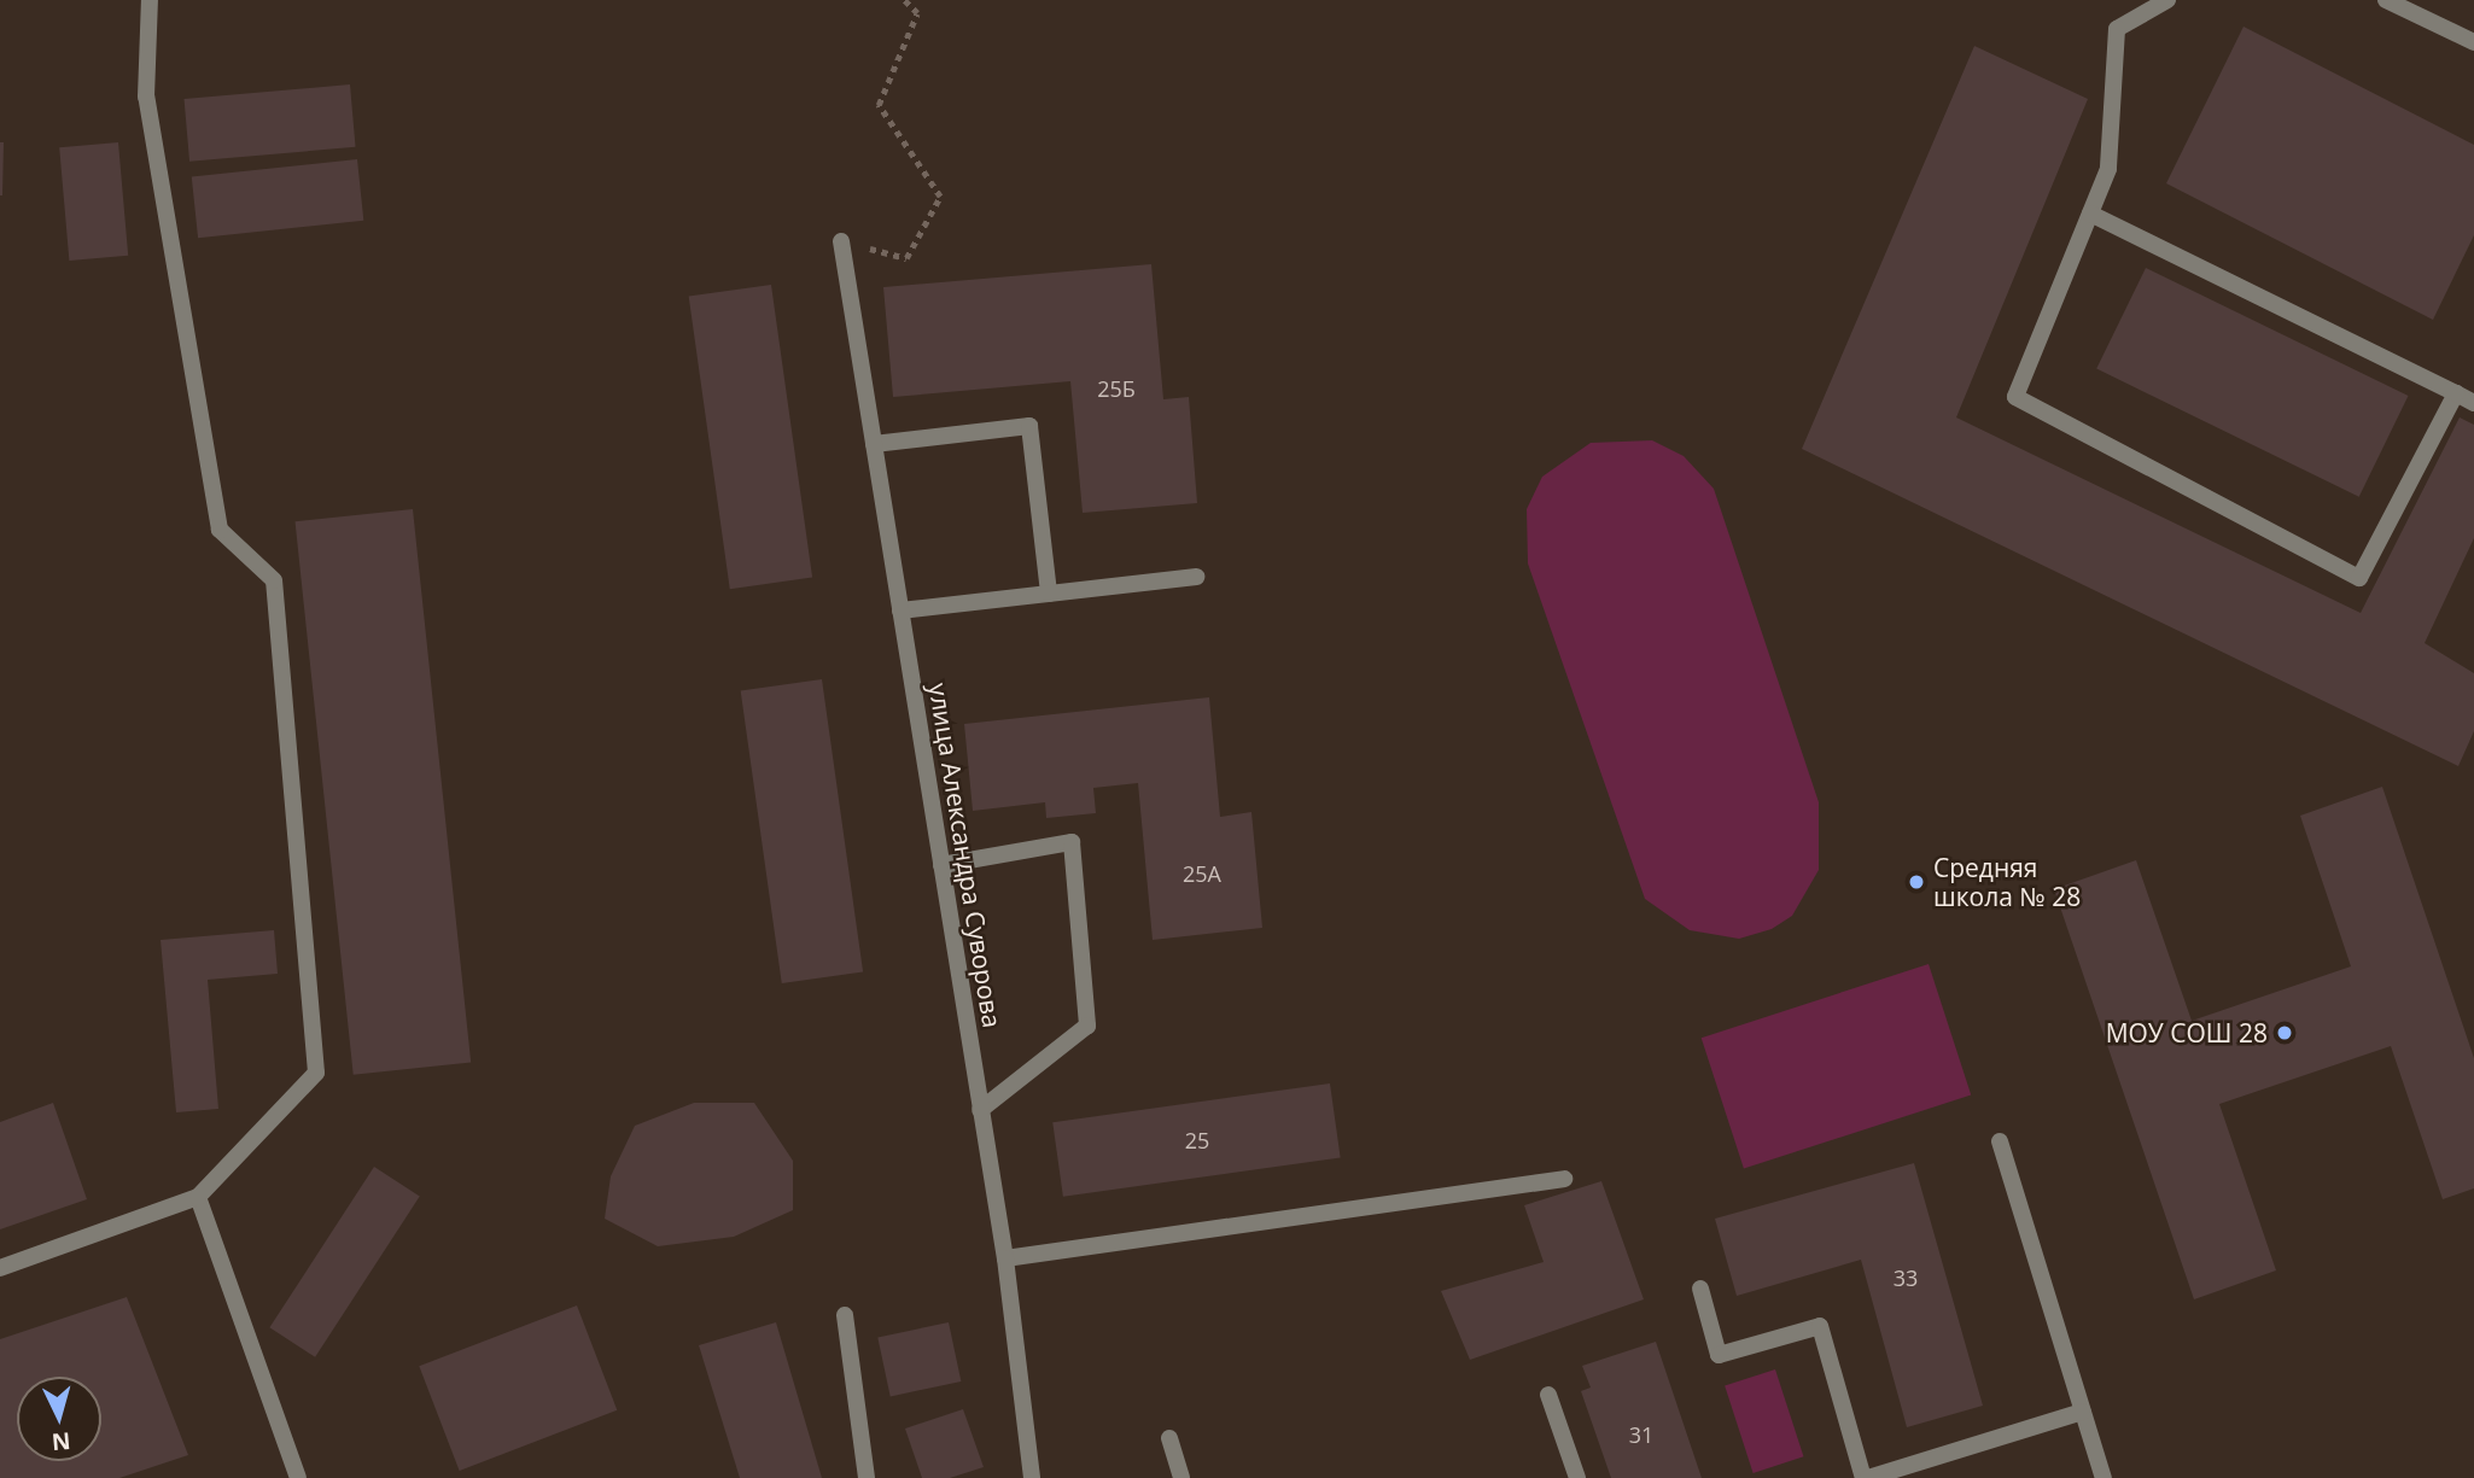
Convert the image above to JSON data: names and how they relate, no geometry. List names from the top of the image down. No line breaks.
{"streets":{"street":["улица Александра Суворова"]},"places":["Средняя школа № 28","МОУ СОШ 28"],"house_numbers":["25Б","25А","25","33","31"],"north":"bottom"}
